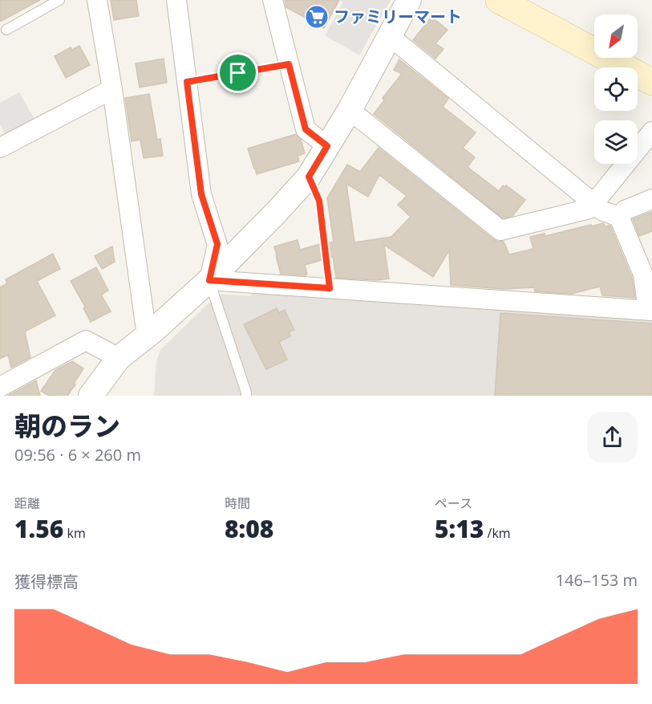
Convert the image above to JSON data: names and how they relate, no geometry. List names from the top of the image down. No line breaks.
{"places":{"supermarket":["ファミリーマート"]},"north":"bottom left","page":{"heading":["朝のラン","09:56 · 6 × 260 m"],"stats":[["距離","1.56 km"],["時間","8:08"],["ペース","5:13 /km"]],"chart":["獲得標高","146–153 m"]}}
